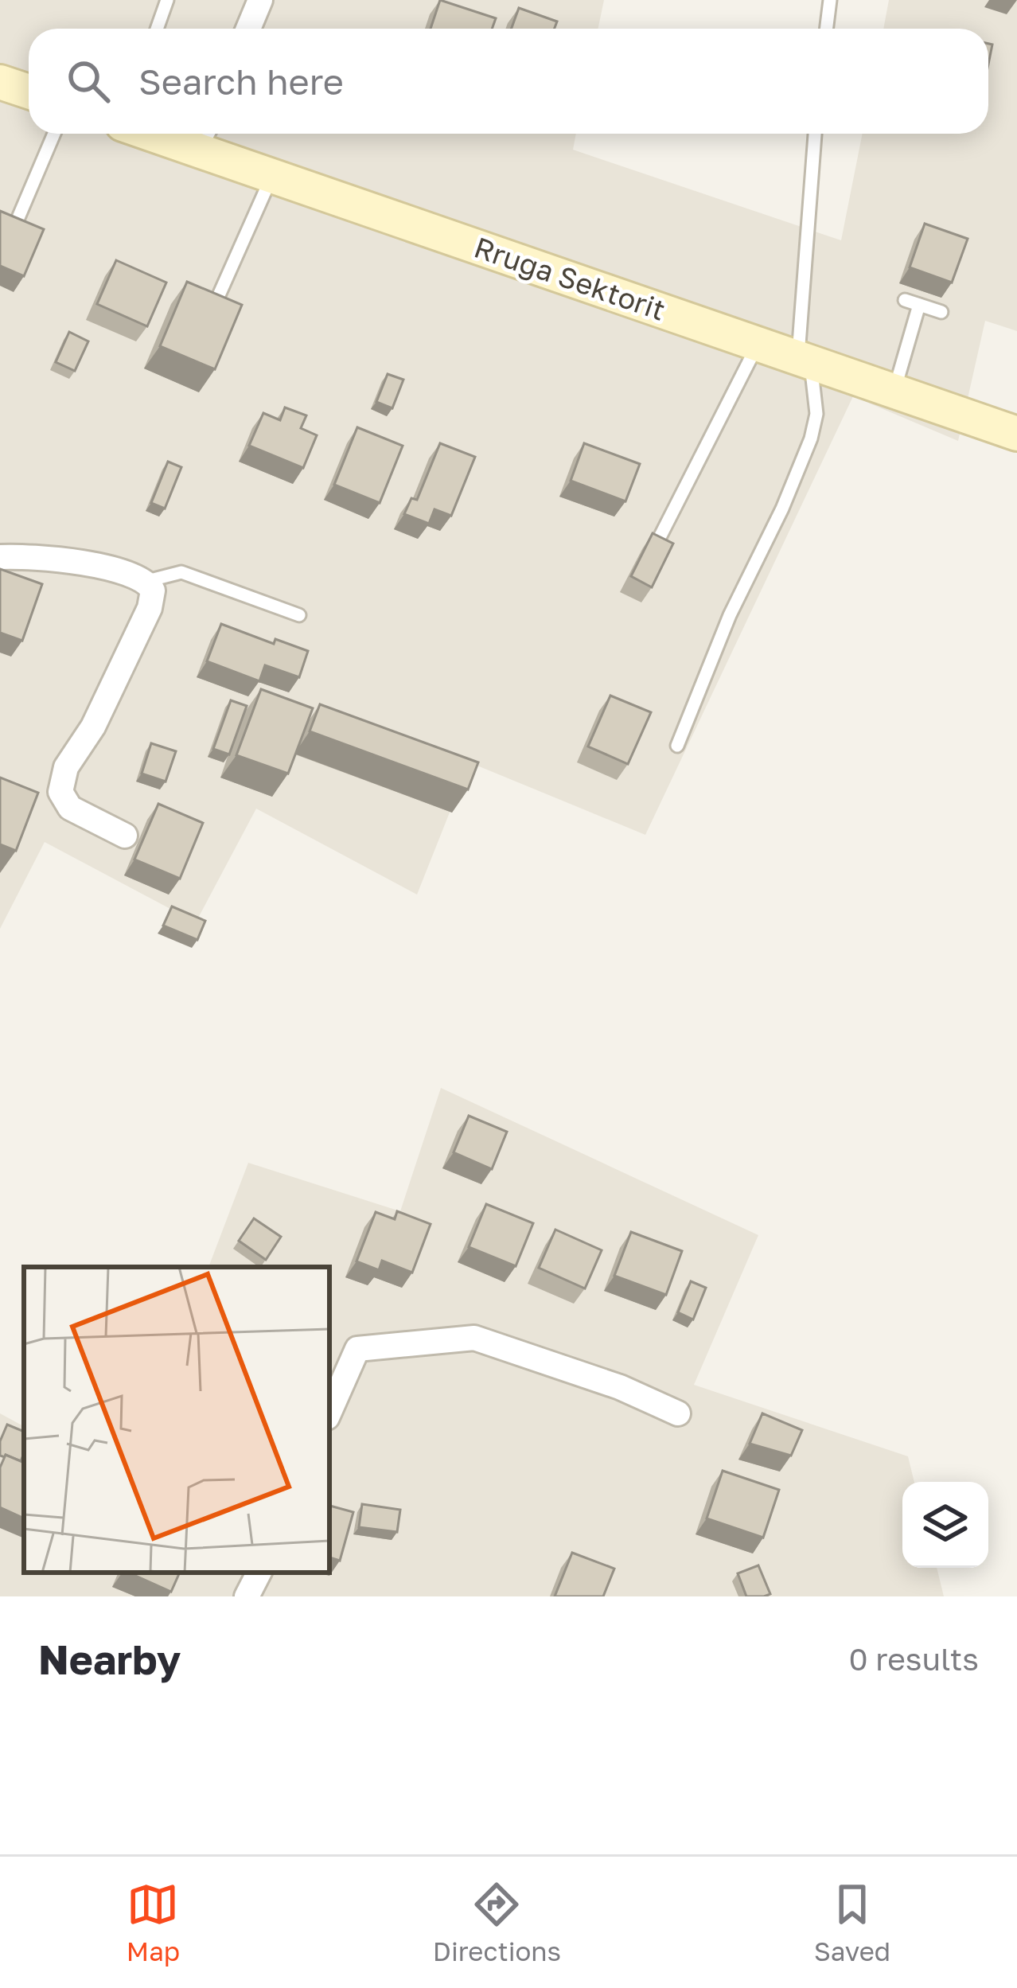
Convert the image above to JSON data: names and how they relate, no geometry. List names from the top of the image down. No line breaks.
{"streets":{"street":["Rruga Sektorit"]},"page":{"search":"Search here","heading":["Nearby","0 results"],"nav":["Map","Directions","Saved"]}}
